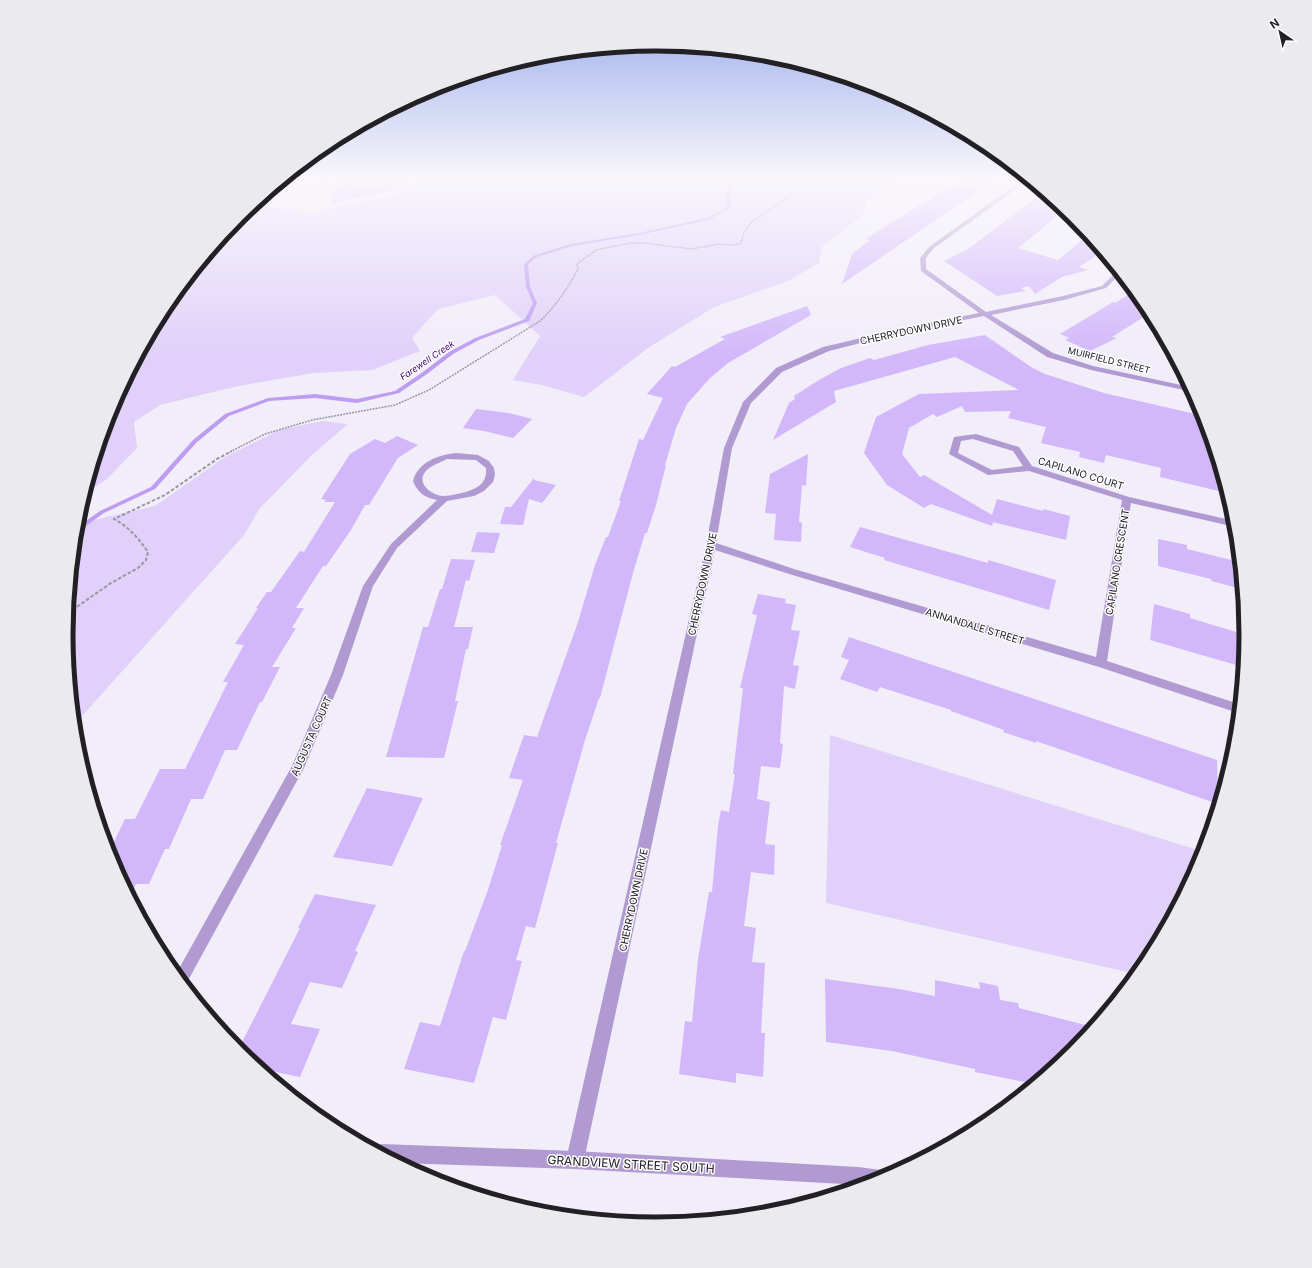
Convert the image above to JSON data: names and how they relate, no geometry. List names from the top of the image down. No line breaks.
{"streets":{"street":["CHERRYDOWN DRIVE","MUIRFIELD STREET","CAPILANO COURT","CAPILANO CRESCENT","ANNANDALE STREET","AUGUSTA COURT","GRANDVIEW STREET SOUTH"]},"crossings":[["CHERRYDOWN DRIVE","MUIRFIELD STREET"],["CHERRYDOWN DRIVE","ANNANDALE STREET"],["CHERRYDOWN DRIVE","GRANDVIEW STREET SOUTH"],["CAPILANO COURT","CAPILANO CRESCENT"],["CAPILANO CRESCENT","ANNANDALE STREET"]],"water":["Farewell Creek"],"north":"top left"}
